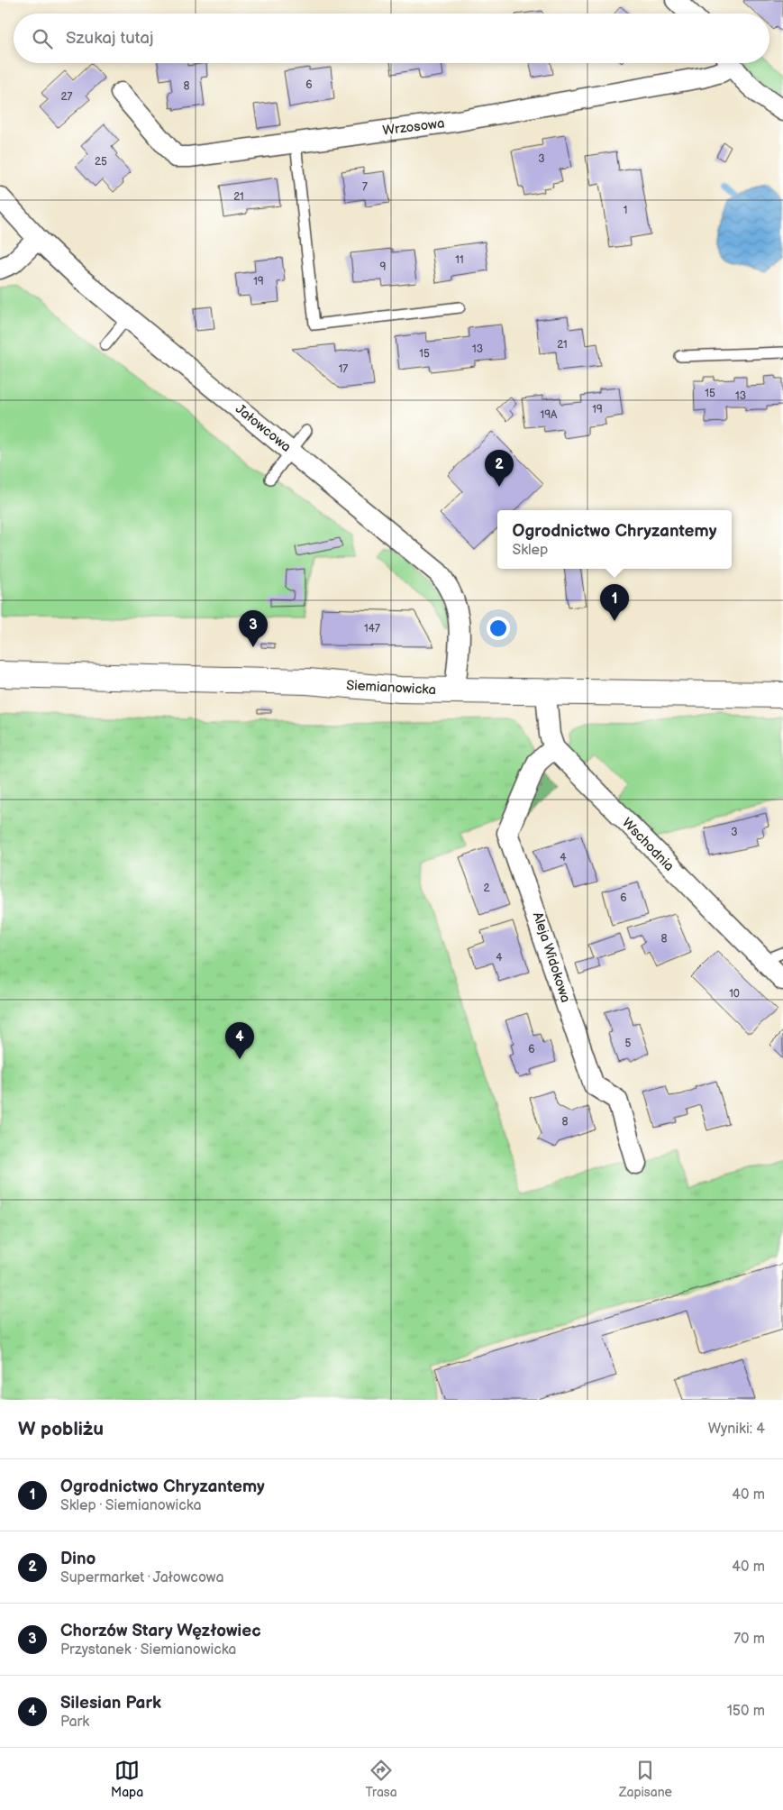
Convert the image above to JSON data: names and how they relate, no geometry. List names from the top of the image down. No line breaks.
{"streets":{"street":["Wrzosowa","Jałowcowa","Siemianowicka","Wschodnia","Aleja Widokowa"]},"crossings":[["Jałowcowa","Siemianowicka"],["Wschodnia","Aleja Widokowa"]],"house_numbers":["6","8","27","3","25","7","21","1","11","9","19","21","13","15","17","15","13","19","19A","147","3","4","2","6","8","4","10","5","6","8"],"page":{"search":"Szukaj tutaj","pins":["2","1","3","4"],"popup":["Ogrodnictwo Chryzantemy","Sklep"],"heading":["W pobliżu","Wyniki: 4"],"list":[{"mark":"1","name":"Ogrodnictwo Chryzantemy","note":"Sklep · Siemianowicka","value":"40 m"},{"mark":"2","name":"Dino","note":"Supermarket · Jałowcowa","value":"40 m"},{"mark":"3","name":"Chorzów Stary Węzłowiec","note":"Przystanek · Siemianowicka","value":"70 m"},{"mark":"4","name":"Silesian Park","note":"Park","value":"150 m"}],"nav":["Mapa","Trasa","Zapisane"]}}
